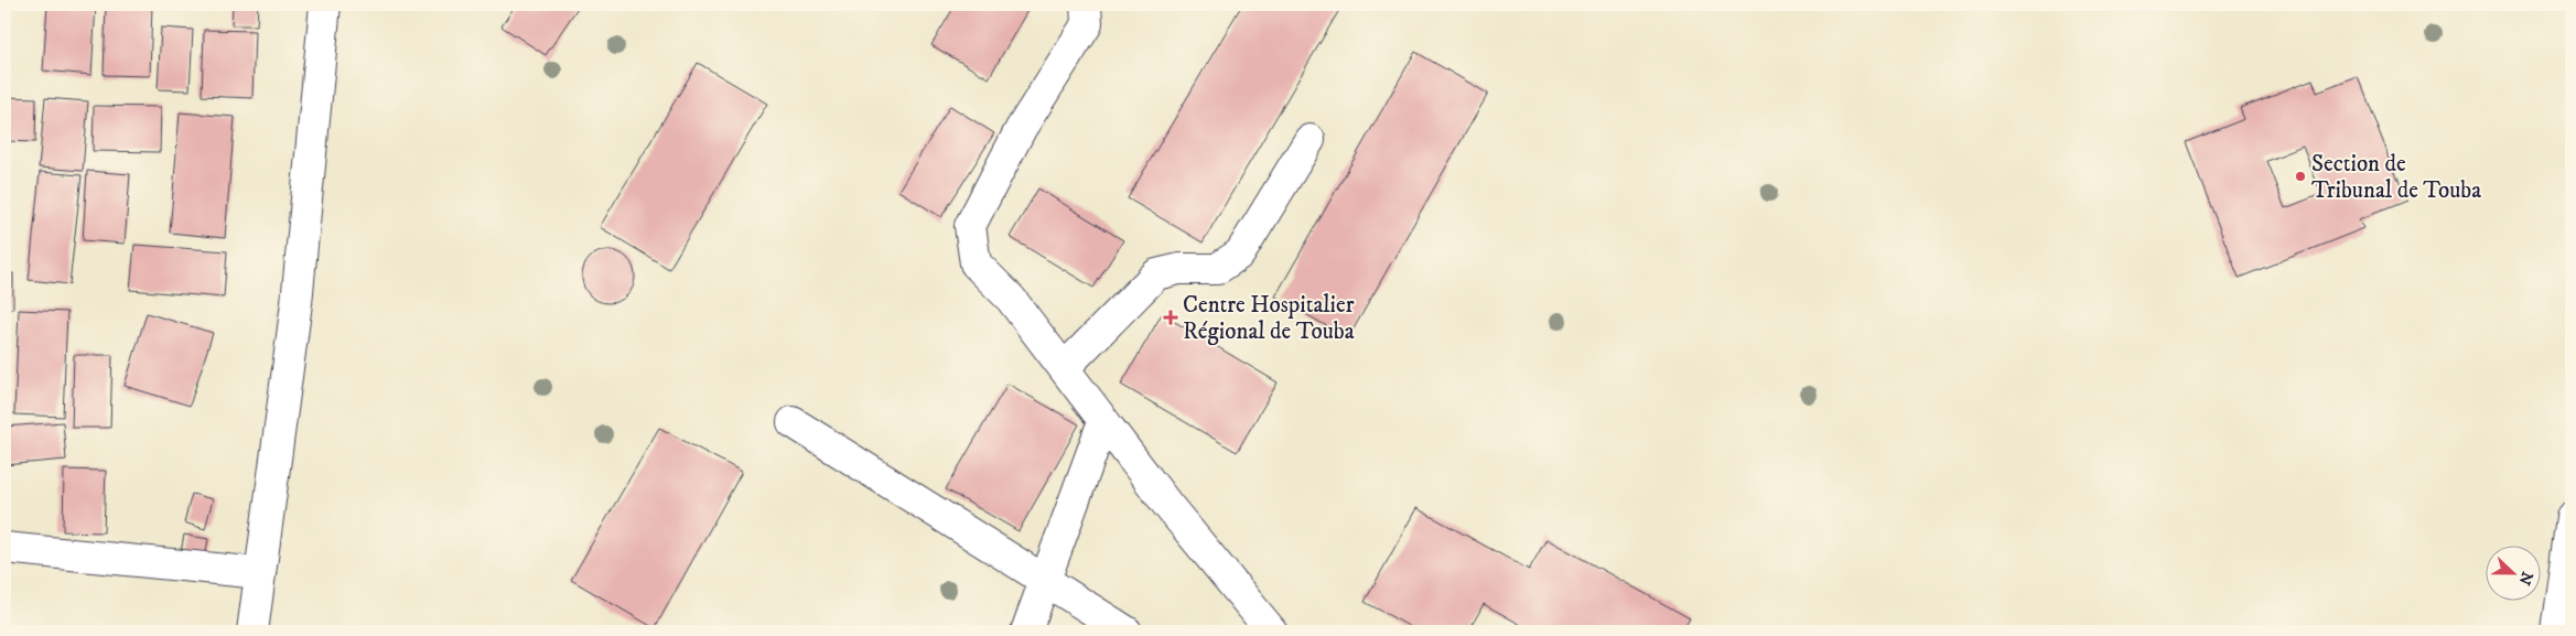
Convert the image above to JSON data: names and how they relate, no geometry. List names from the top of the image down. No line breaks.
{"places":{"other":["Section de Tribunal de Touba"],"health":["Centre Hospitalier Régional de Touba"]},"north":"right"}
